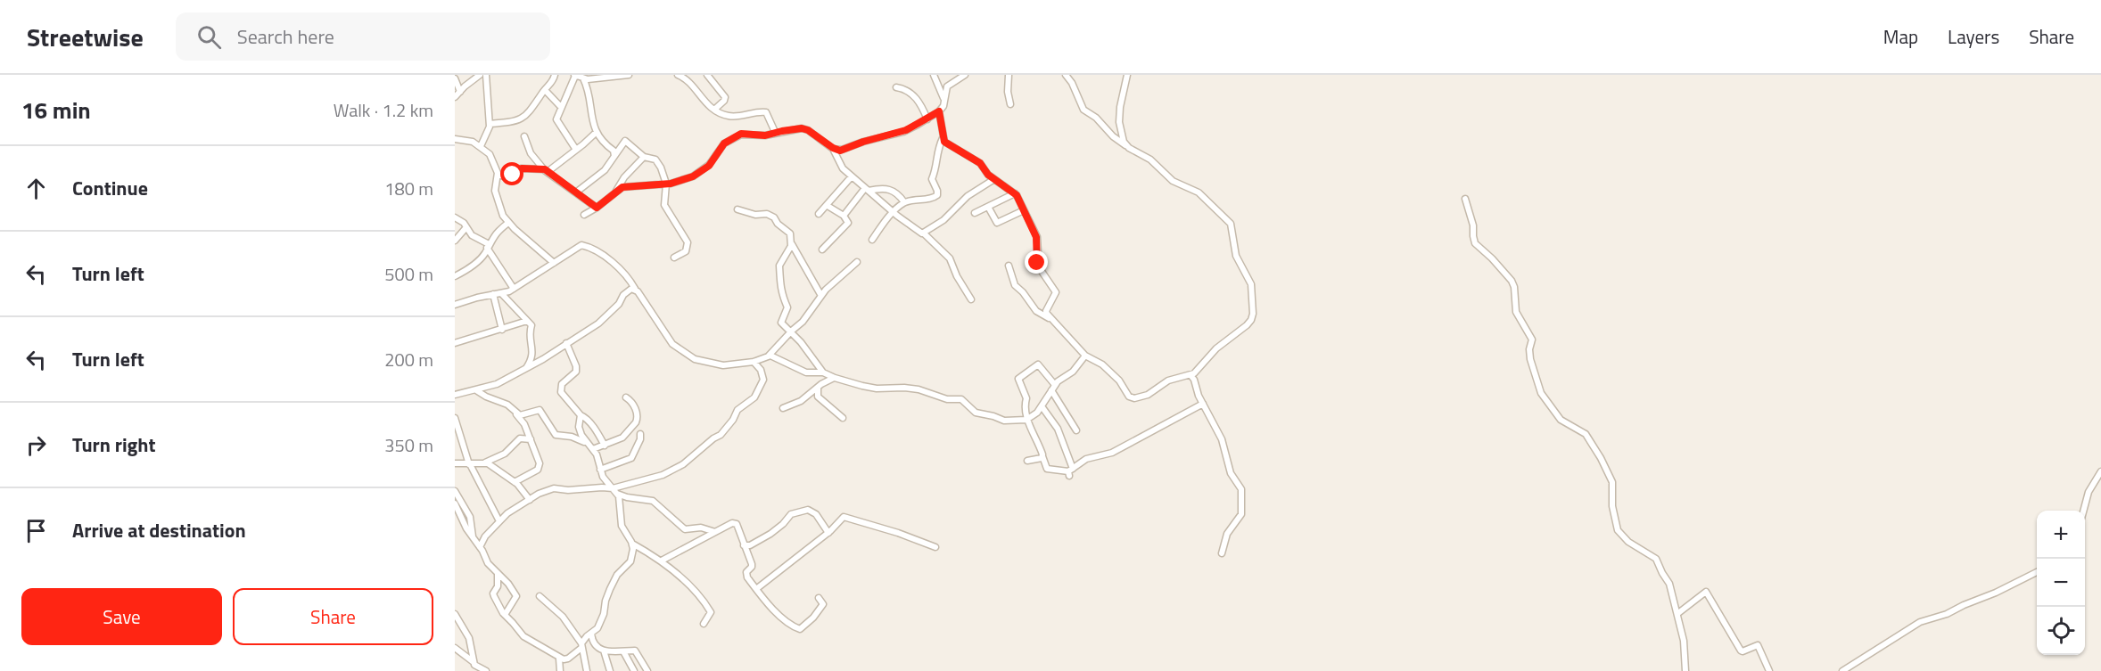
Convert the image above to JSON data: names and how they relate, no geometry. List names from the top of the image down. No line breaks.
{"page":{"header":"Streetwise","search":"Search here","nav":["Map","Layers","Share"],"heading":["16 min","Walk · 1.2 km"],"list":[["Continue","180 m"],["Turn left","500 m"],["Turn left","200 m"],["Turn right","350 m"],"Arrive at destination"],"map_buttons":["+","−"],"buttons":["Save","Share"]}}
